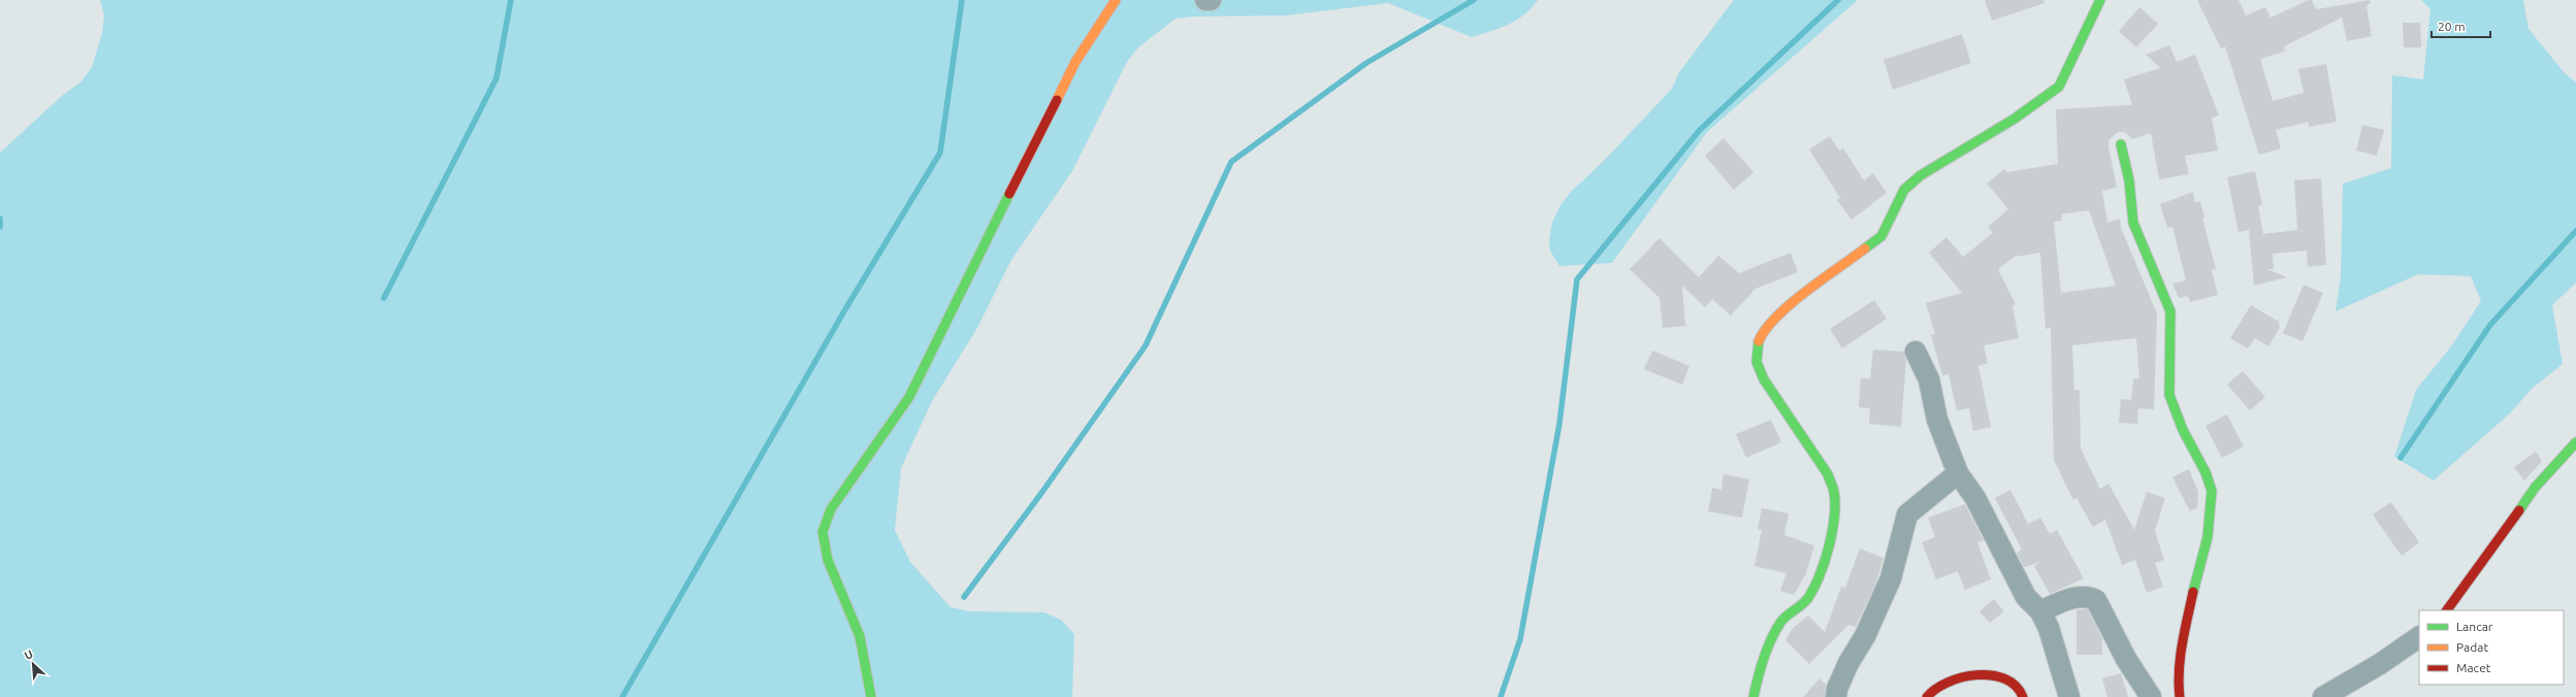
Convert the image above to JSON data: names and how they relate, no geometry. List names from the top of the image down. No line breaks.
{"legend":["Lancar","Padat","Macet"],"scale_bar":"20 m","north":"top left"}
